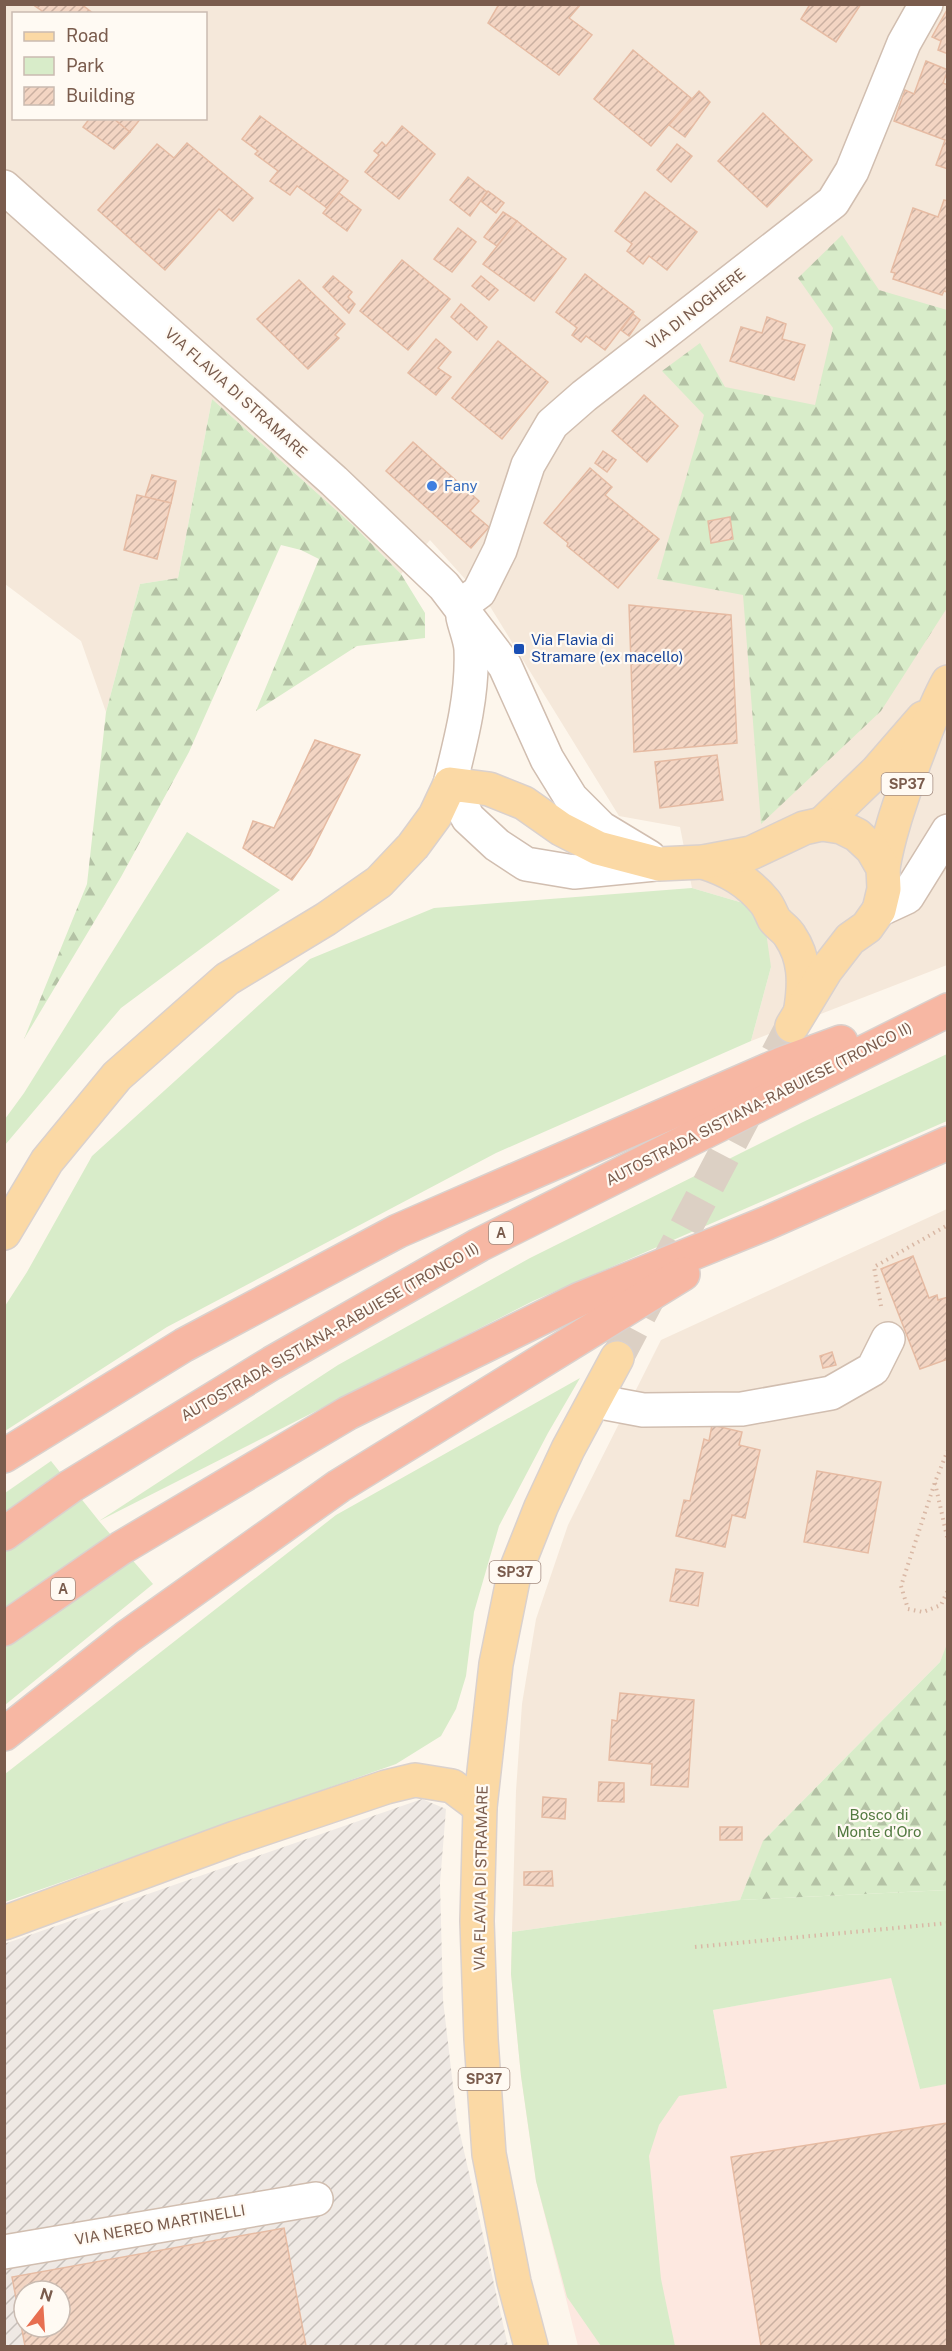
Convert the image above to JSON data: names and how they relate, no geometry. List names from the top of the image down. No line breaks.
{"streets":{"highway":["AUTOSTRADA SISTIANA-RABUIESE (TRONCO II)","A"],"main road":["VIA FLAVIA DI STRAMARE","SP37"],"street":["VIA DI NOGHERE","VIA NEREO MARTINELLI"]},"crossings":[["VIA DI NOGHERE","VIA FLAVIA DI STRAMARE"]],"parks":["Bosco di Monte d'Oro"],"places":{"other":["Fany"],"transit":["Via Flavia di Stramare (ex macello)"]},"legend":["Road","Park","Building"],"north":"top"}
